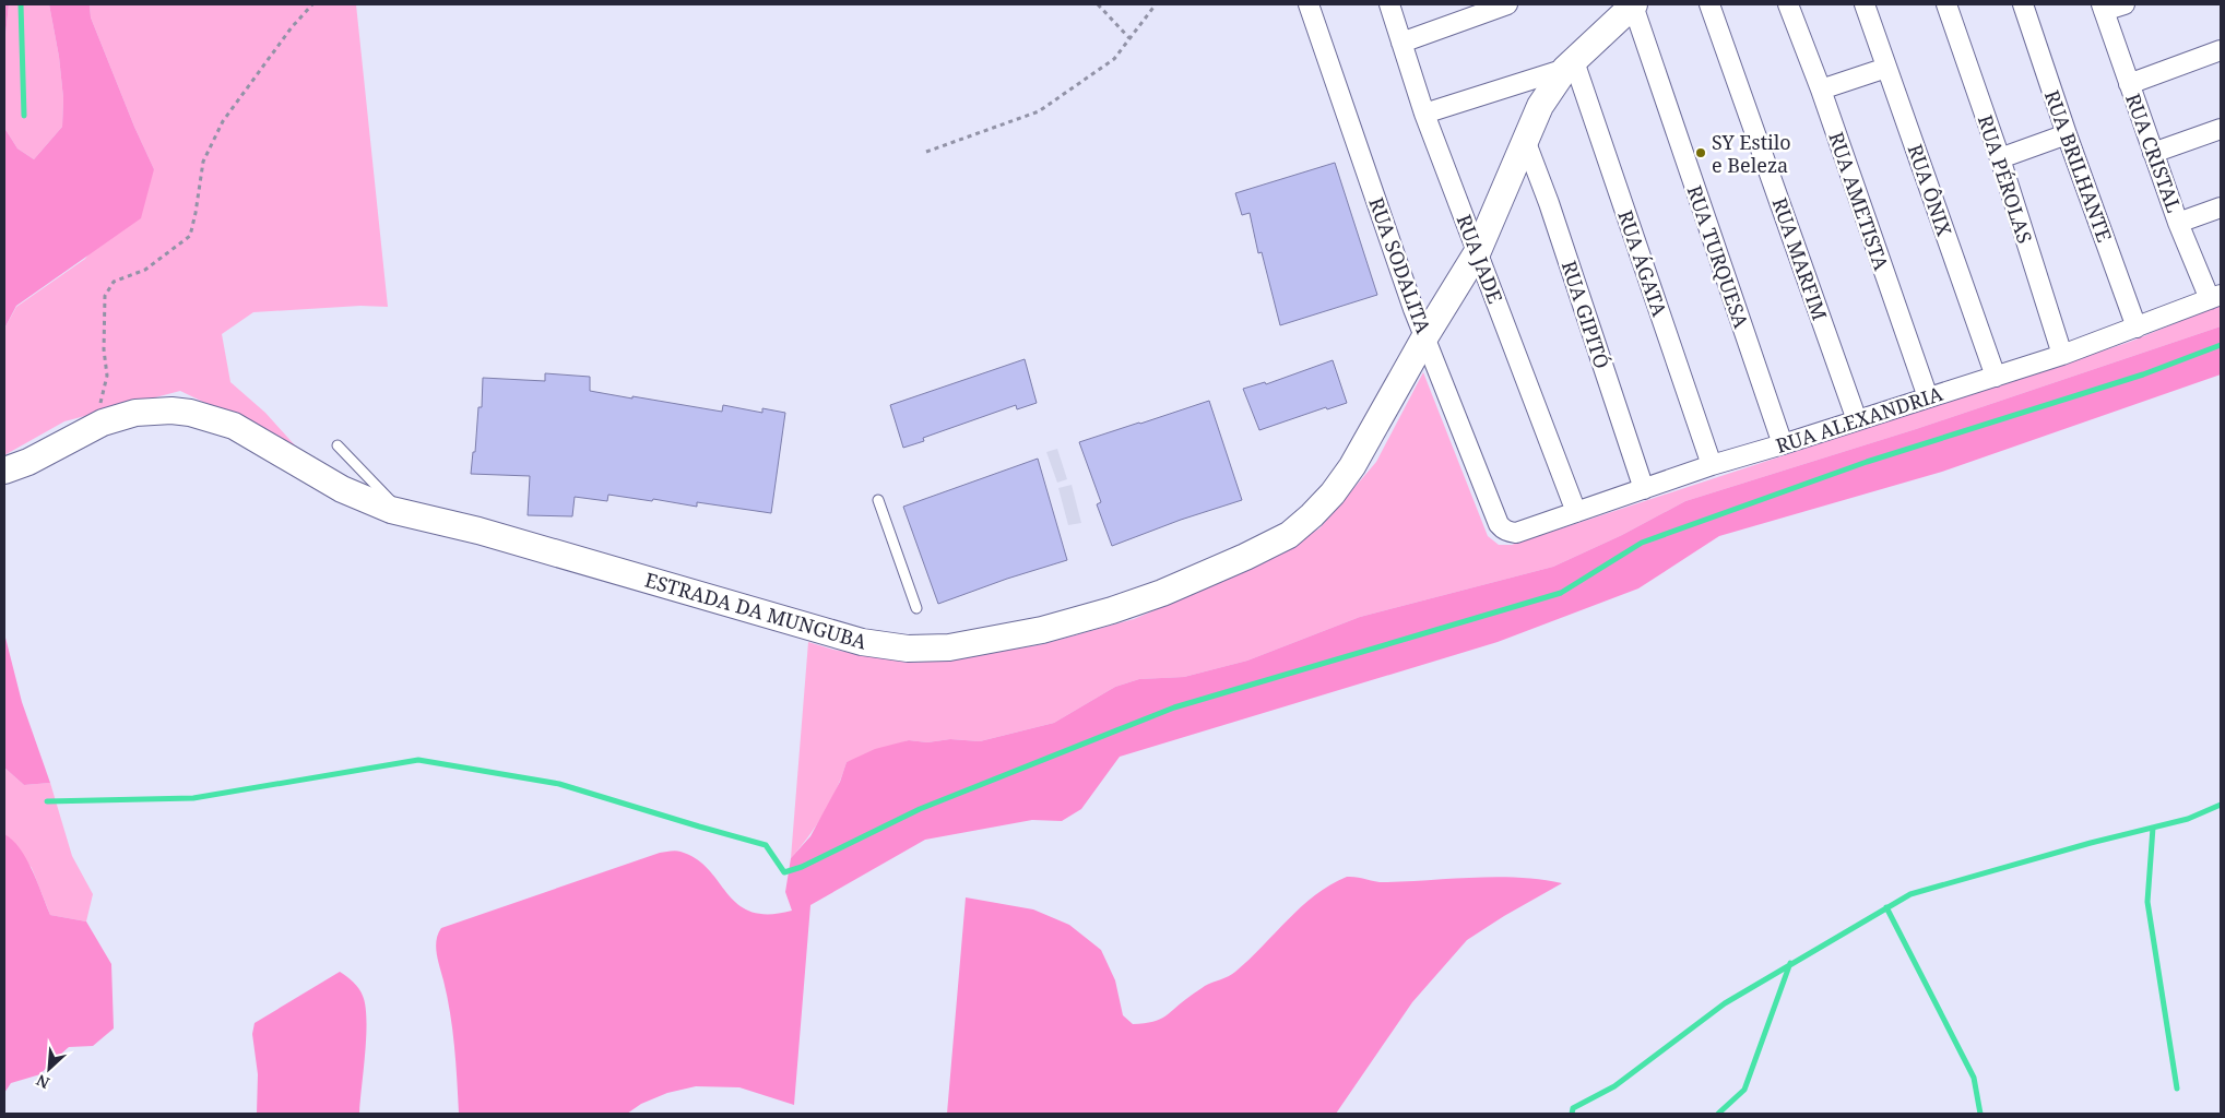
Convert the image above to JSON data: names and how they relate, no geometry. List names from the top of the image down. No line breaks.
{"streets":{"main road":["ESTRADA DA MUNGUBA"],"street":["RUA CRISTAL","RUA BRILHANTE","RUA PÉROLAS","RUA ÔNIX","RUA AMETISTA","RUA TURQUESA","RUA JADE","RUA MARFIM","RUA ÁGATA","RUA SODALITA","RUA GIPITÓ","RUA ALEXANDRIA"]},"crossings":[["RUA CRISTAL","RUA ALEXANDRIA"],["RUA BRILHANTE","RUA ALEXANDRIA"],["RUA PÉROLAS","RUA ALEXANDRIA"],["RUA ÔNIX","RUA ALEXANDRIA"],["RUA AMETISTA","RUA ALEXANDRIA"],["RUA TURQUESA","RUA ALEXANDRIA"],["RUA TURQUESA","ESTRADA DA MUNGUBA"],["RUA JADE","RUA ALEXANDRIA"],["RUA JADE","ESTRADA DA MUNGUBA"],["RUA MARFIM","RUA ALEXANDRIA"],["RUA ÁGATA","RUA ALEXANDRIA"],["RUA ÁGATA","ESTRADA DA MUNGUBA"],["RUA SODALITA","RUA ALEXANDRIA"],["RUA SODALITA","ESTRADA DA MUNGUBA"],["RUA GIPITÓ","RUA ALEXANDRIA"],["RUA GIPITÓ","ESTRADA DA MUNGUBA"]],"places":["SY Estilo e Beleza"],"north":"bottom left"}
